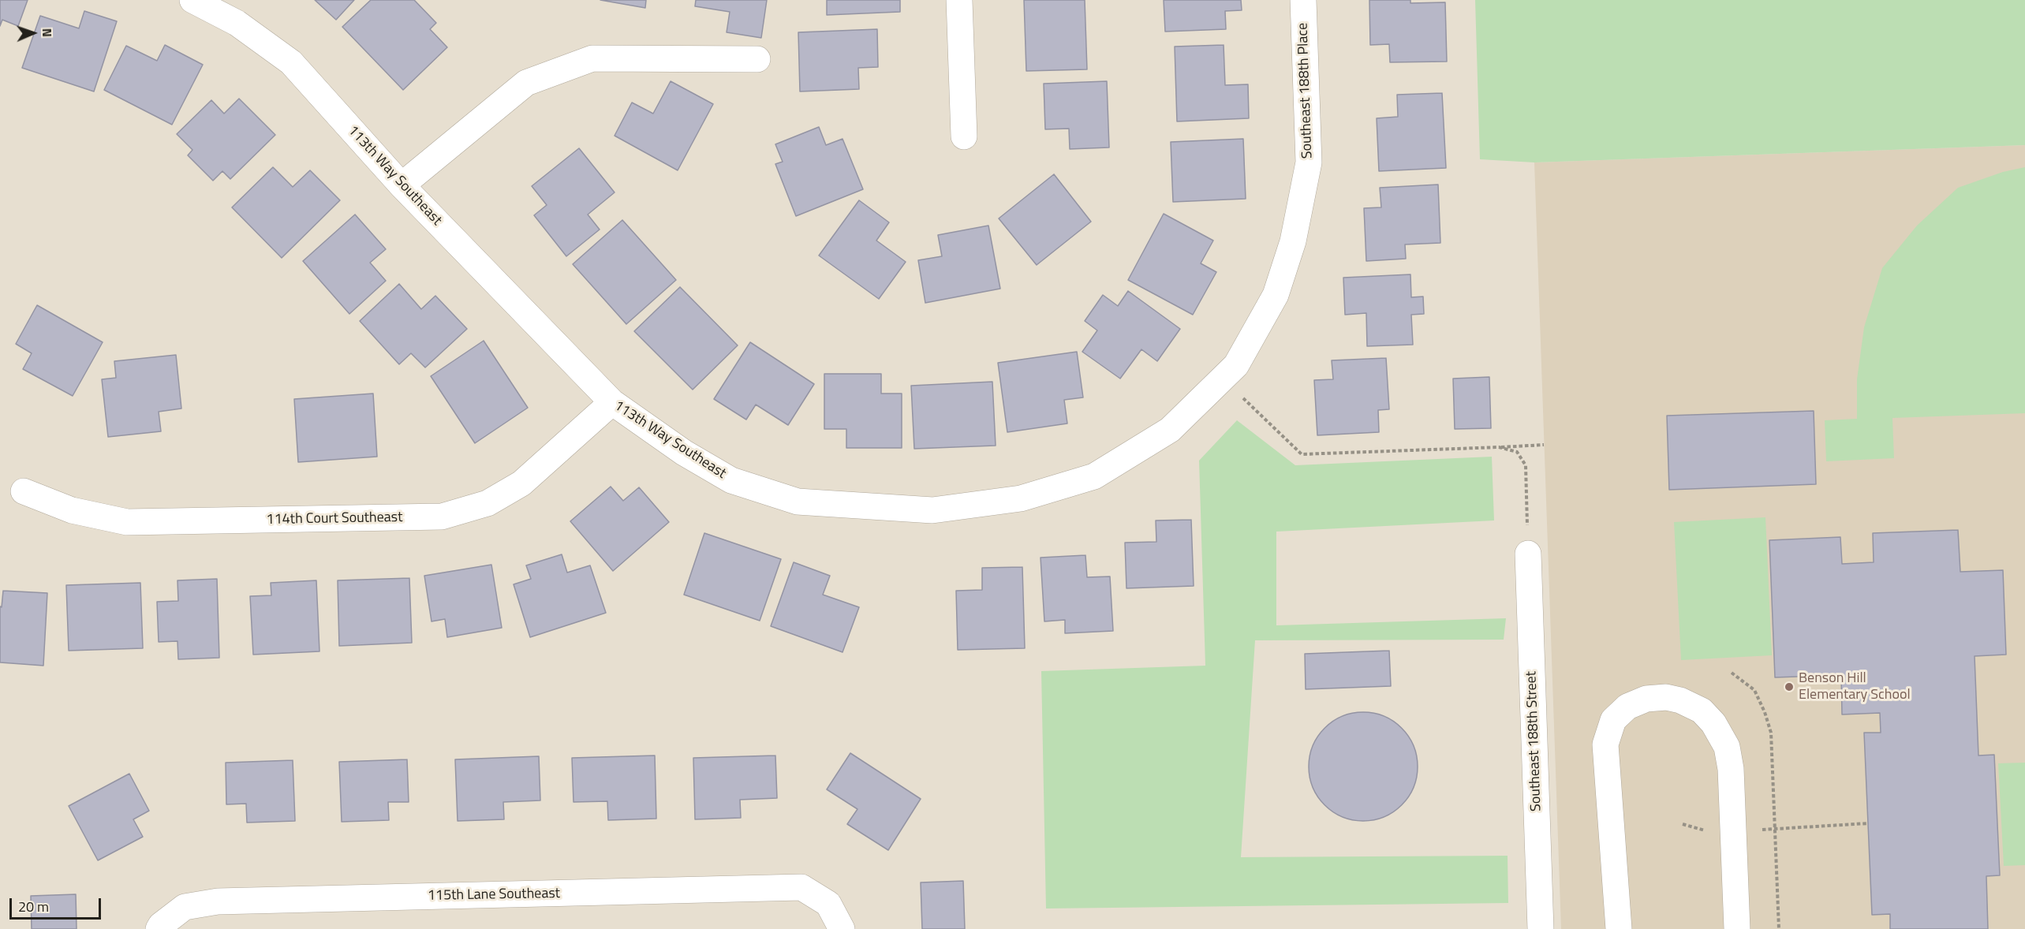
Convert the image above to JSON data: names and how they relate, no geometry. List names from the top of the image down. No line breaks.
{"streets":{"street":["Southeast 188th Place","113th Way Southeast","114th Court Southeast","Southeast 188th Street","115th Lane Southeast"]},"crossings":[["Southeast 188th Place","113th Way Southeast"],["113th Way Southeast","114th Court Southeast"]],"places":["Benson Hill Elementary School"],"scale_bar":"20 m","north":"right"}
